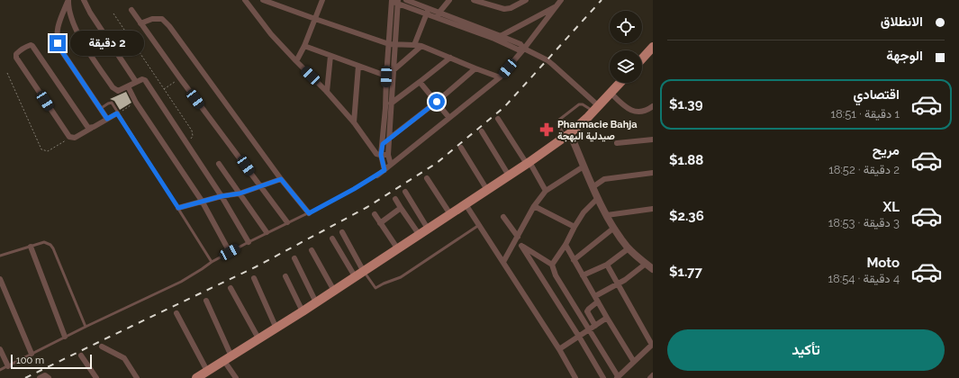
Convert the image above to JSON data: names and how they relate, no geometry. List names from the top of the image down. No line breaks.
{"places":{"pharmacy":["Pharmacie Bahja صيدلية البهجة"]},"scale_bar":"100 m","page":{"banner":["الانطلاق","الوجهة"],"bubble":"2 دقيقة","list":[{"name":"اقتصادي","note":"1 دقيقة · 18:51","value":"$1.39"},{"name":"مريح","note":"2 دقيقة · 18:52","value":"$1.88"},{"name":"XL","note":"3 دقيقة · 18:53","value":"$2.36"},{"name":"Moto","note":"4 دقيقة · 18:54","value":"$1.77"}],"buttons":"تأكيد","scale":"100 m"}}
